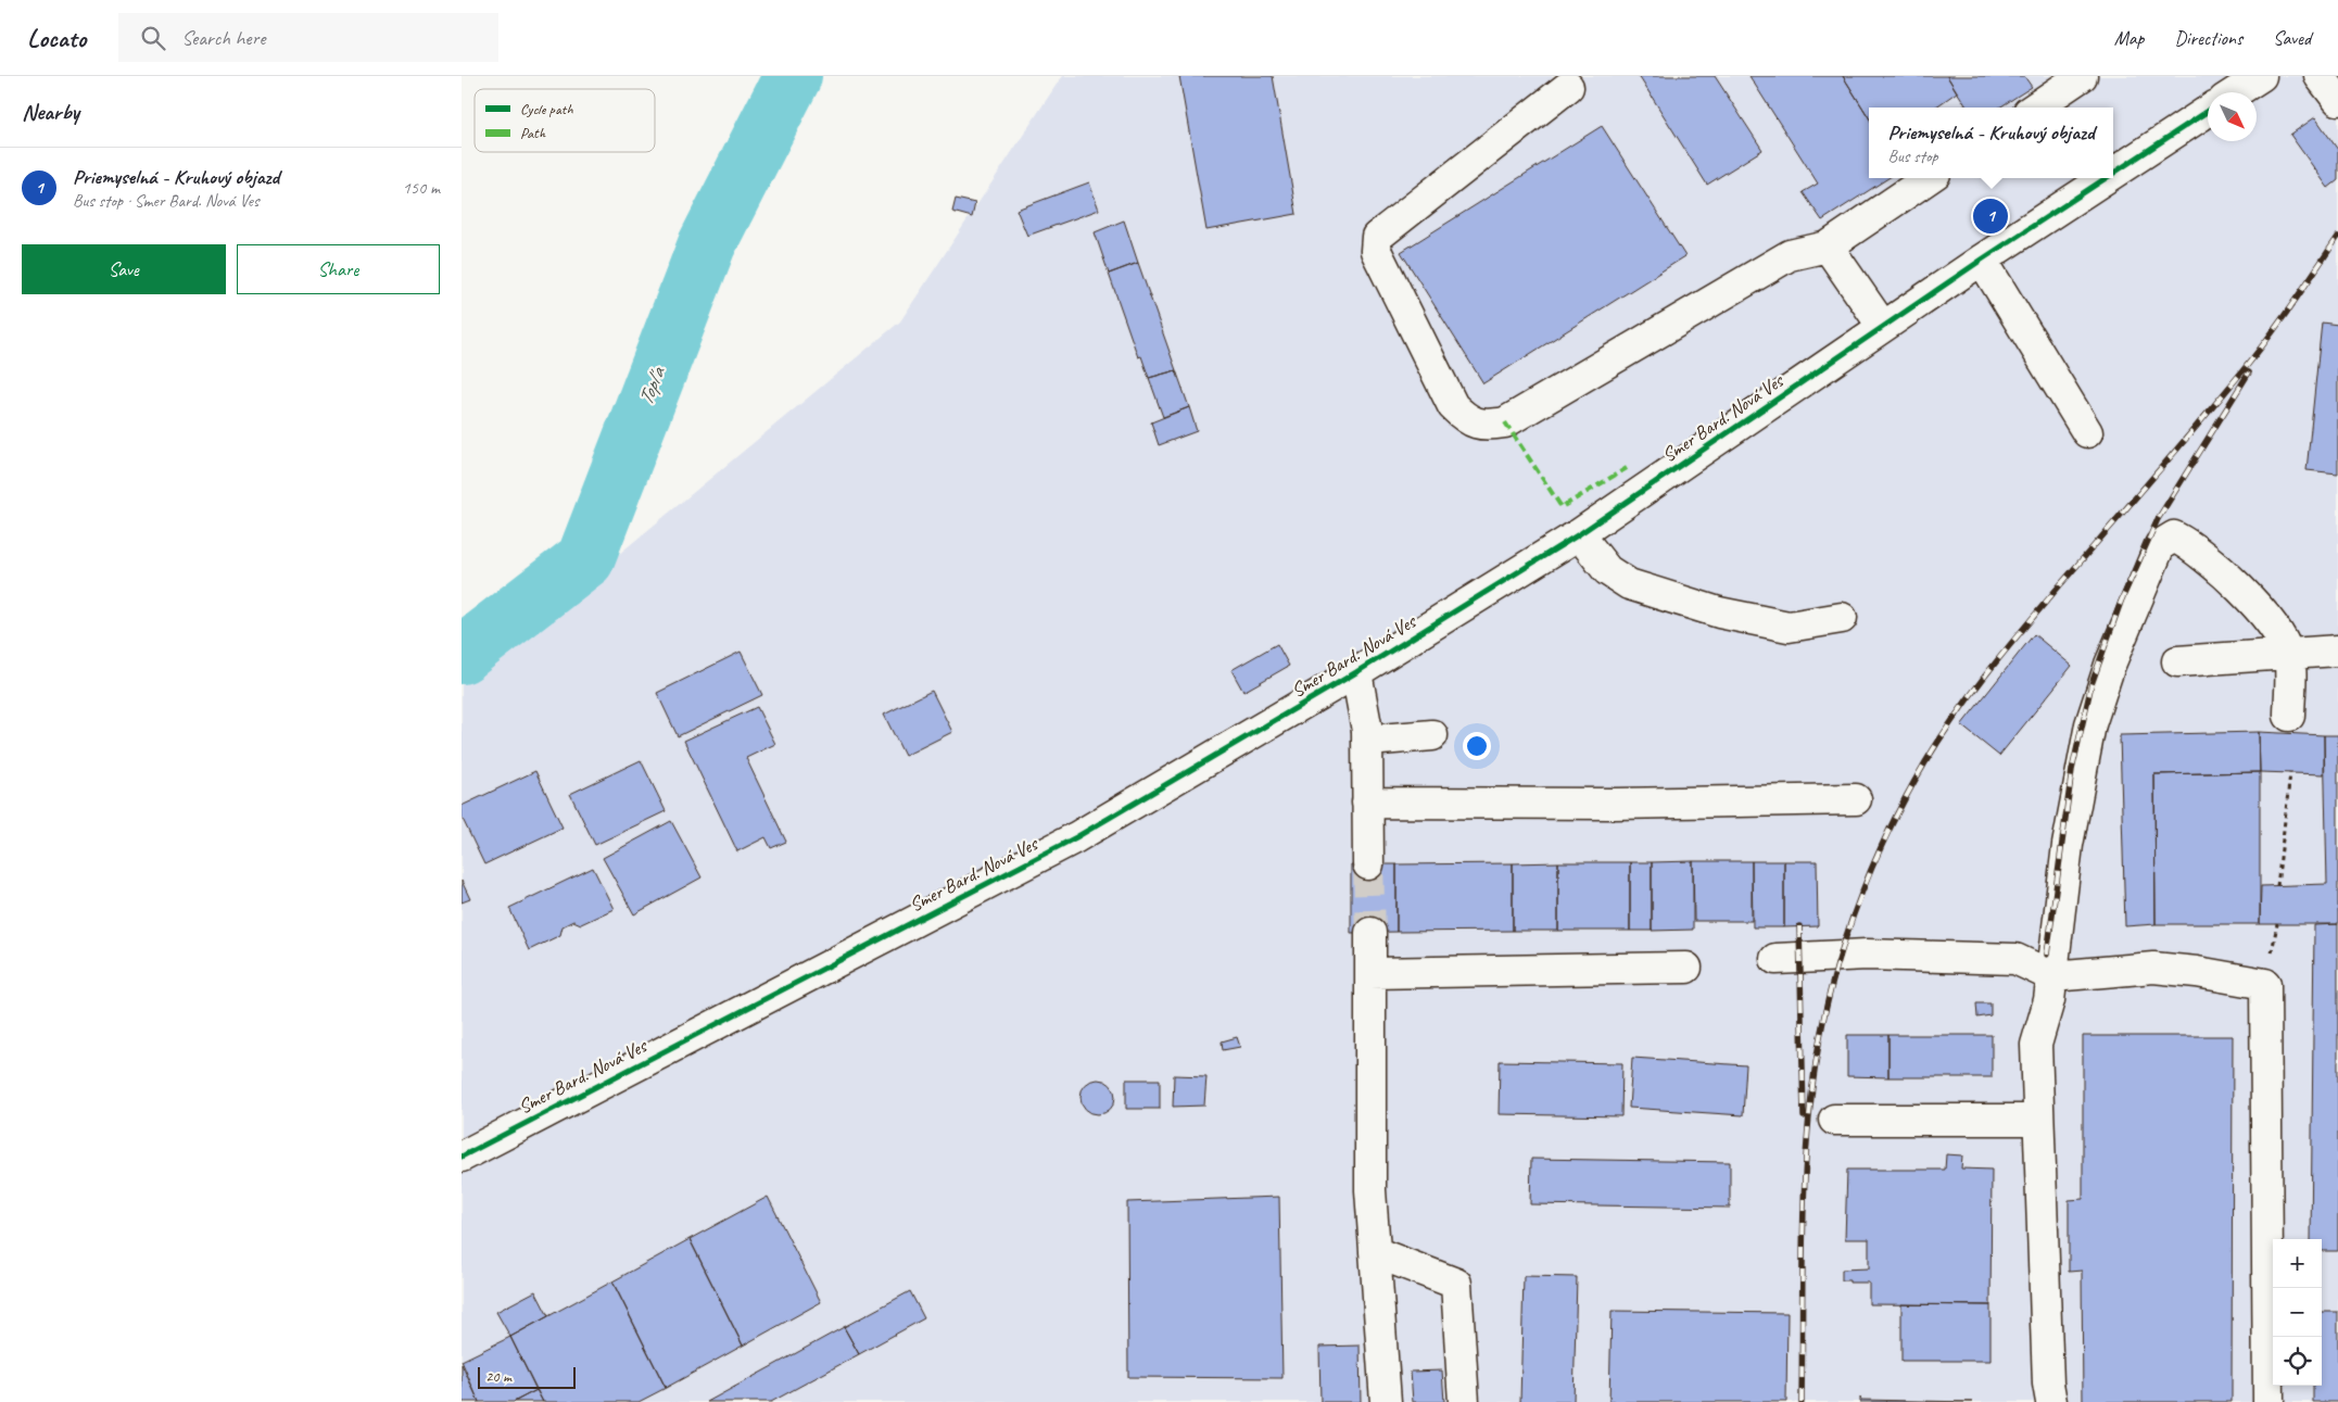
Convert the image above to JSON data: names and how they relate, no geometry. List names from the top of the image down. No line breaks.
{"streets":{"street":["Smer Bard. Nová Ves"]},"water":["Topľa"],"legend":["Cycle path","Path"],"scale_bar":"20 m","north":"bottom right","page":{"header":"Locato","search":"Search here","nav":["Map","Directions","Saved"],"heading":"Nearby","popup":["Priemyselná - Kruhový objazd","Bus stop"],"list":[{"mark":"1","name":"Priemyselná - Kruhový objazd","note":"Bus stop · Smer Bard. Nová Ves","value":"150 m"}],"pins":"1","buttons":["Save","Share"],"map_buttons":["+","−"],"scale":"20 m"}}
